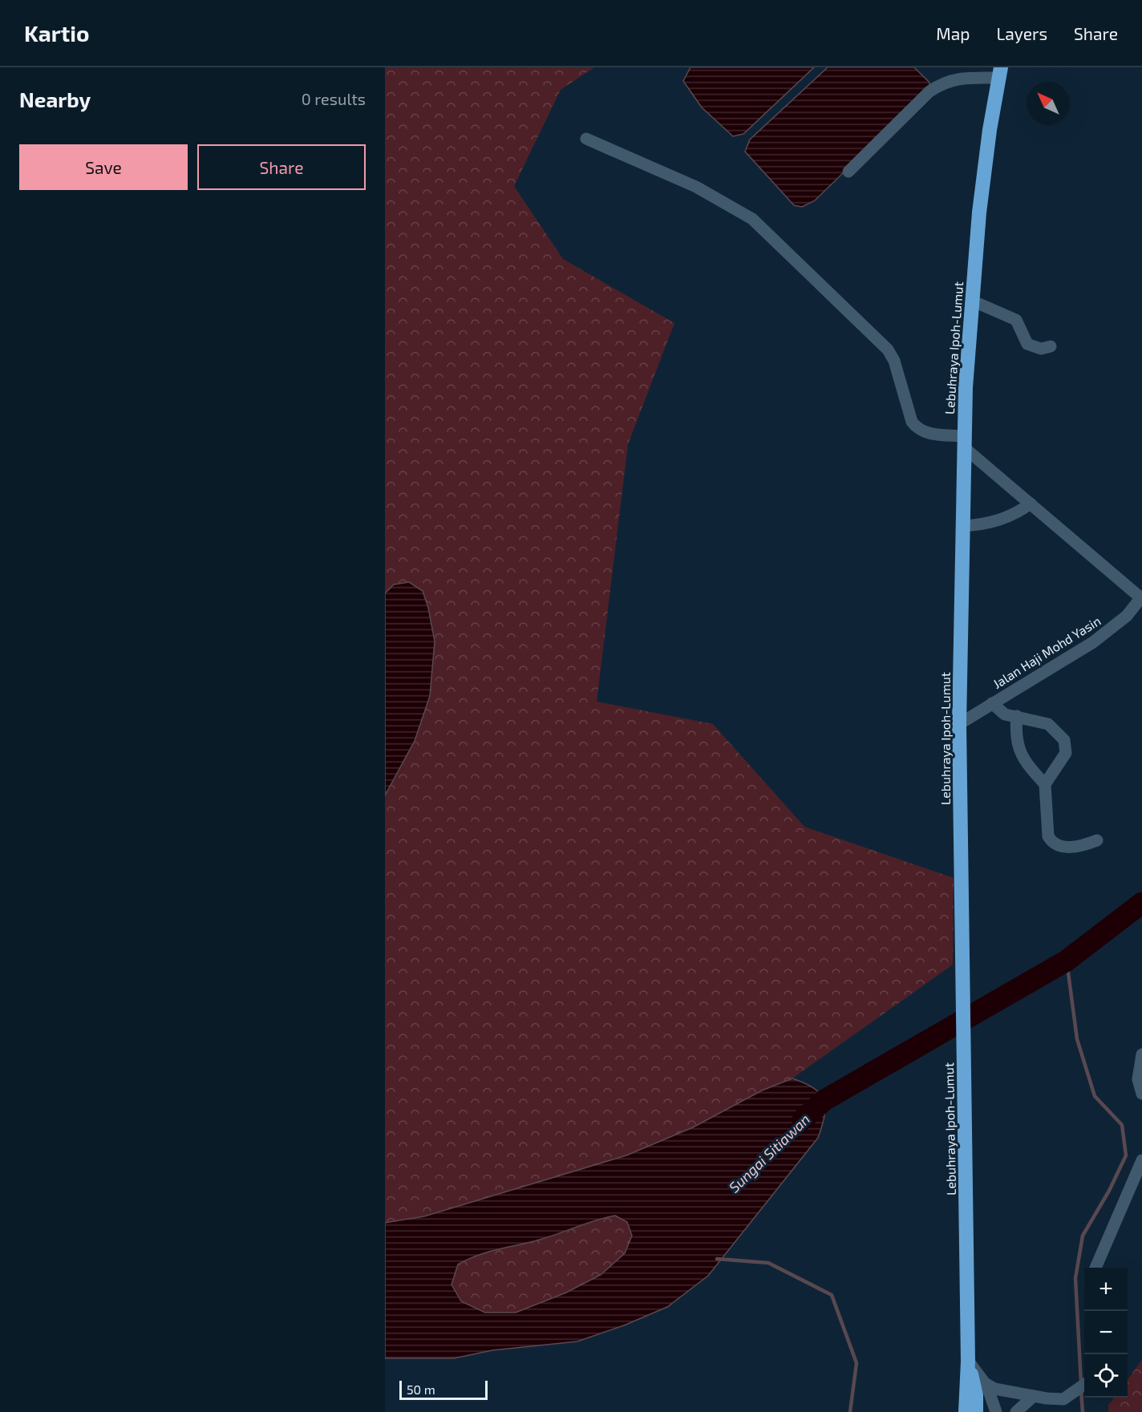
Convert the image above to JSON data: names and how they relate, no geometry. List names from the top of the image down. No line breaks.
{"streets":{"highway":["Lebuhraya Ipoh-Lumut"],"street":["Jalan Haji Mohd Yasin"]},"crossings":[["Lebuhraya Ipoh-Lumut","Jalan Haji Mohd Yasin"]],"water":["Sungai Sitiawan"],"scale_bar":"50 m","north":"top left","page":{"header":"Kartio","nav":["Map","Layers","Share"],"heading":["Nearby","0 results"],"buttons":["Save","Share"],"map_buttons":["+","−"],"scale":"50 m"}}
